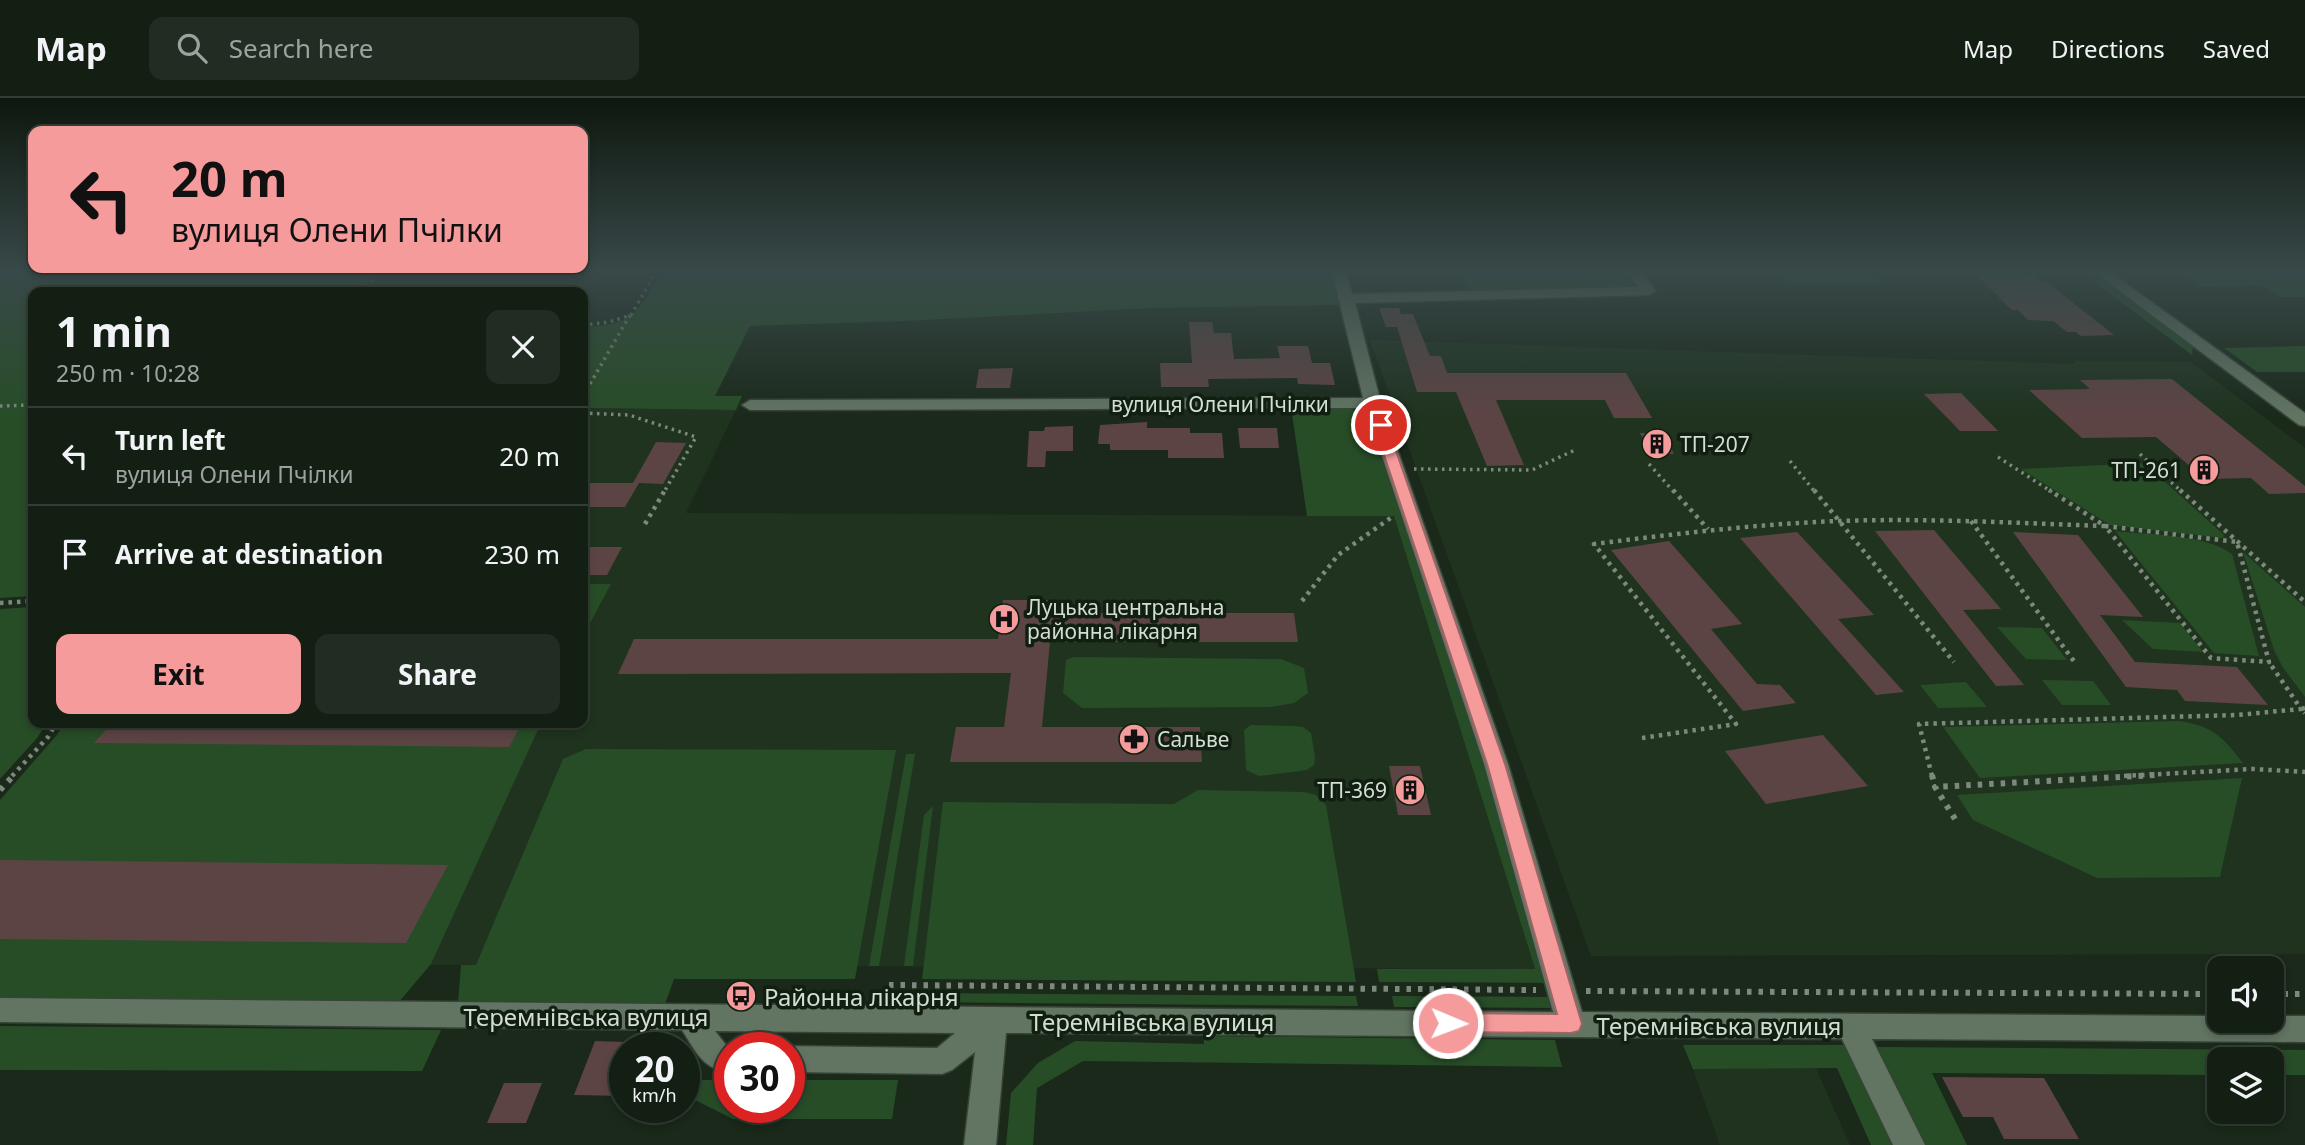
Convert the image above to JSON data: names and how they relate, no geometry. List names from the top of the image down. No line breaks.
{"streets":{"street":["вулиця Олени Пчілки","Теремнівська вулиця"]},"places":{"building":["ТП-207","ТП-261","ТП-369"],"hospital":["Луцька центральна районна лікарня"],"pharmacy":["Сальве"],"bus stop":["Районна лікарня"]},"page":{"header":"Map","search":"Search here","nav":["Map","Directions","Saved"],"turn":["20 m","вулиця Олени Пчілки"],"heading":["1 min","250 m · 10:28"],"list":[{"name":"Turn left","note":"вулиця Олени Пчілки","value":"20 m"},{"name":"Arrive at destination","value":"230 m"}],"buttons":["Exit","Share"],"speed":"20 km/h","limit":"30"}}
